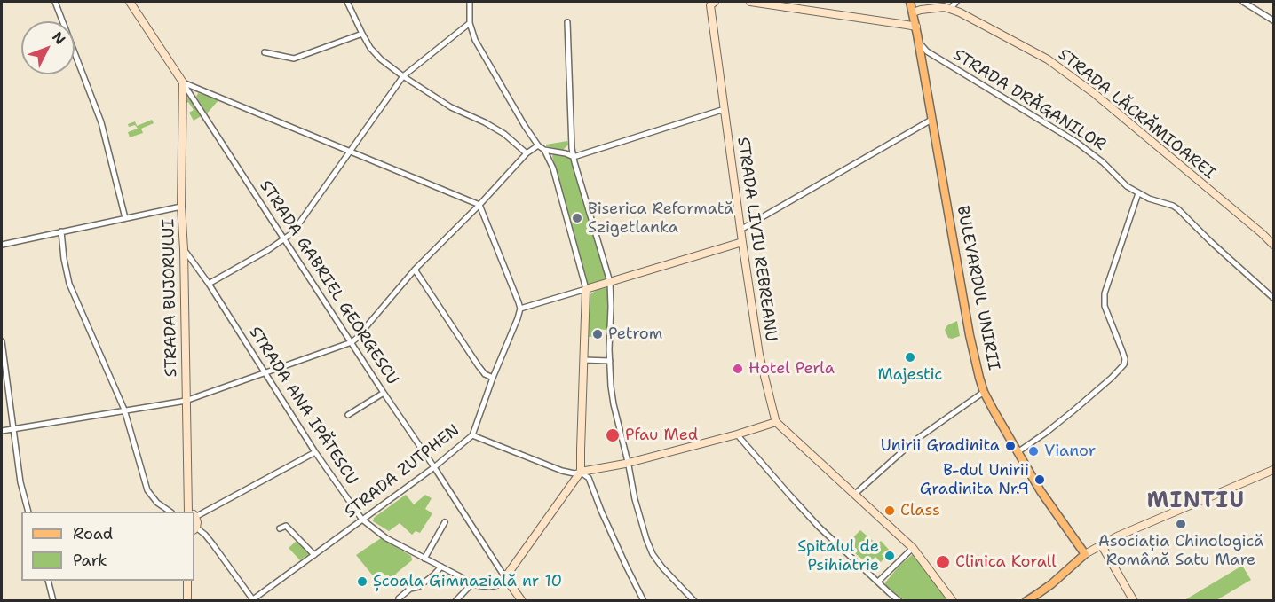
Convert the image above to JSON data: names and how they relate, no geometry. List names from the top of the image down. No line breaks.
{"streets":{"main road":["STRADA LĂCRĂMIOAREI","STRADA LIVIU REBREANU","STRADA GABRIEL GEORGESCU","BULEVARDUL UNIRII","STRADA BUJORULUI"],"street":["STRADA DRĂGANILOR","STRADA ANA IPĂTESCU","STRADA ZUTPHEN"]},"crossings":[["STRADA DRĂGANILOR","BULEVARDUL UNIRII"],["STRADA LĂCRĂMIOAREI","BULEVARDUL UNIRII"],["STRADA GABRIEL GEORGESCU","STRADA BUJORULUI"],["STRADA GABRIEL GEORGESCU","STRADA ANA IPĂTESCU"],["STRADA GABRIEL GEORGESCU","STRADA ZUTPHEN"],["STRADA BUJORULUI","STRADA ANA IPĂTESCU"],["STRADA ANA IPĂTESCU","STRADA ZUTPHEN"]],"districts":["MINTIU"],"places":["Biserica Reformată Szigetlanka","Petrom","Majestic","Hotel Perla","Pfau Med","Unirii Gradinita","Vianor","B-dul Unirii Gradinita Nr.9","Class","Asociația Chinologică Română Satu Mare","Spitalul de Psihiatrie","Clinica Korall","Școala Gimnazială nr 10"],"legend":["Road","Park"],"north":"top right"}
